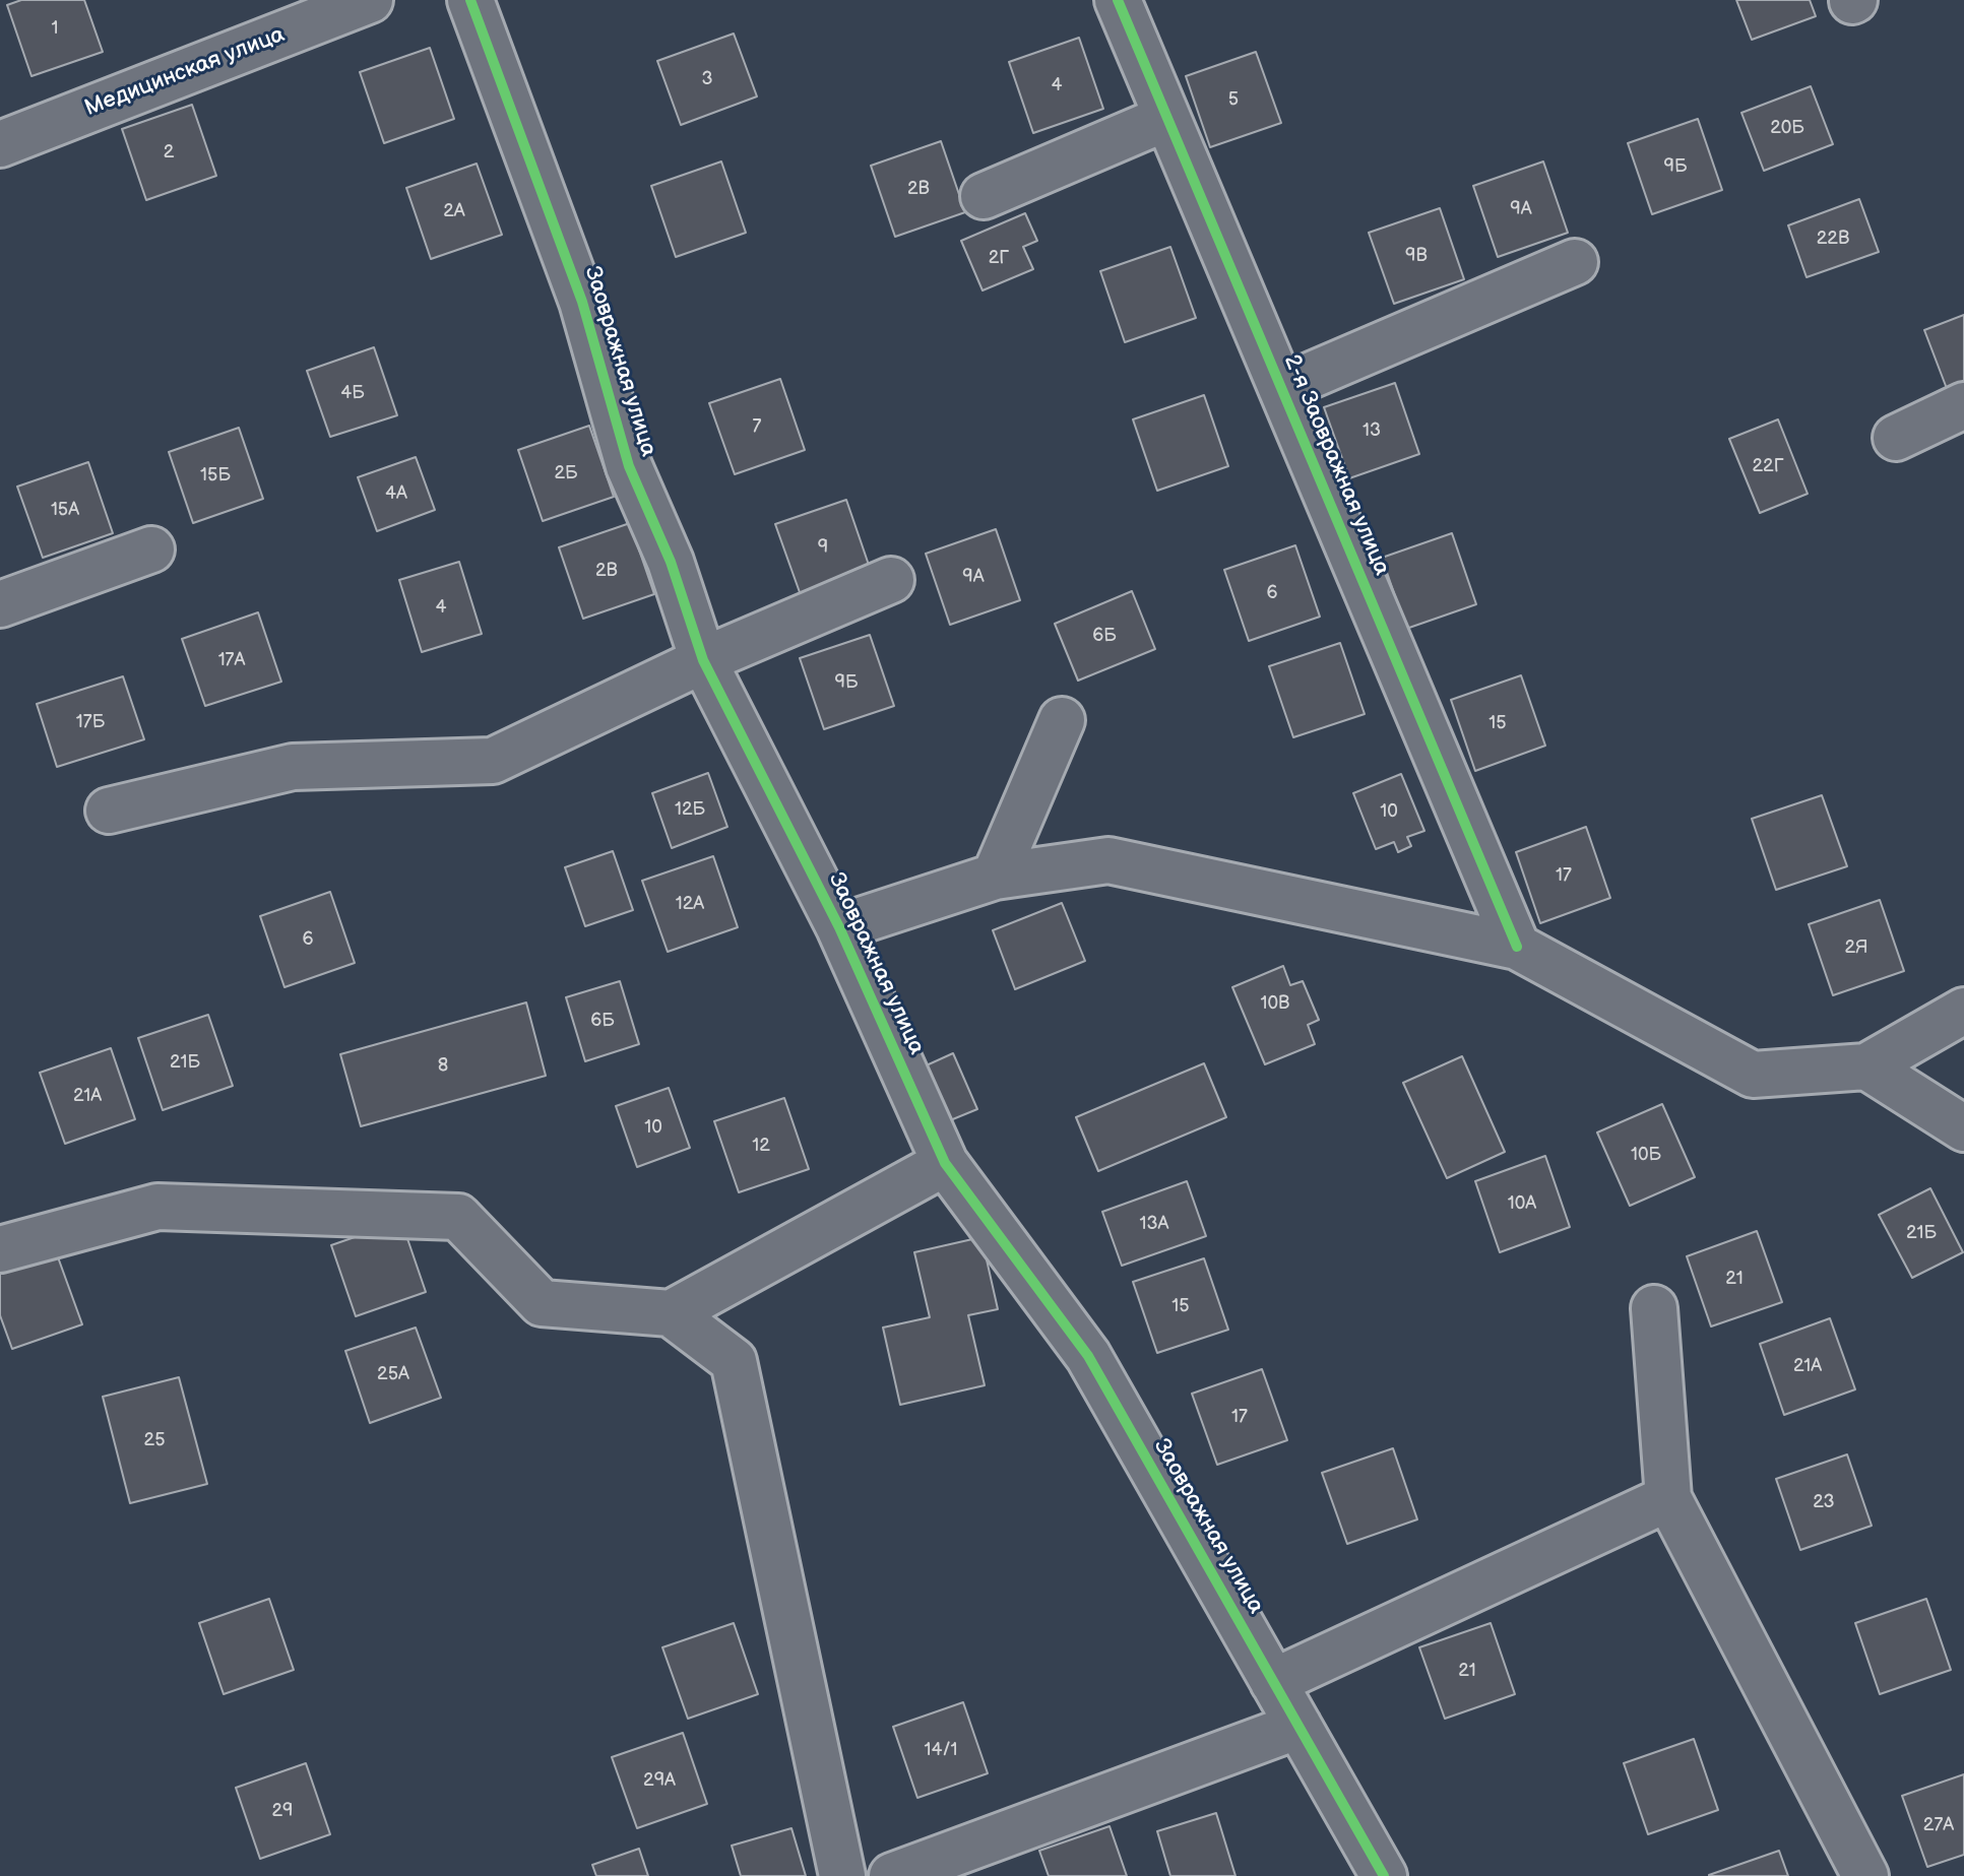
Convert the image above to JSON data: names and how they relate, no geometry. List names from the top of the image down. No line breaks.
{"streets":{"street":["Медицинская улица","Заовражная улица","2-я Заовражная улица"]},"house_numbers":["1","3","4","5","20Б","2","9Б","2В","9А","2А","22В","9В","2Г","4Б","7","13","22Г","2Б","15Б","4А","15А","9","2В","9А","6","4","6Б","17А","9Б","17Б","15","12Б","10","17","12А","6","2Я","10В","6Б","21Б","8","21А","10","12","10Б","10А","13А","21Б","21","15","21А","25А","17","25","23","21","14/1","29А","29","27А"]}
